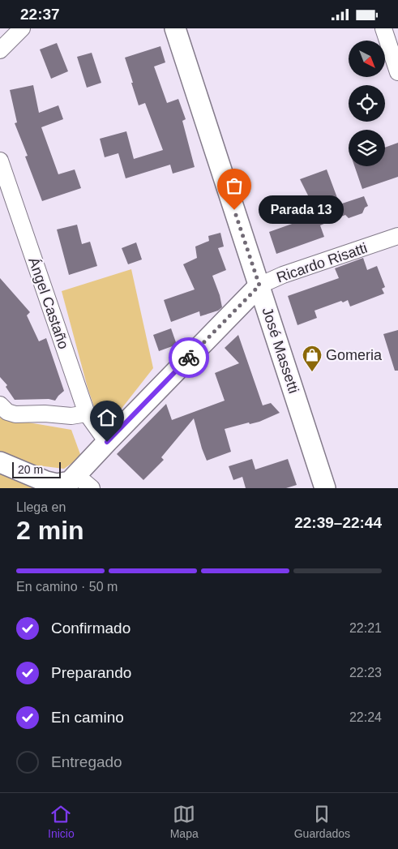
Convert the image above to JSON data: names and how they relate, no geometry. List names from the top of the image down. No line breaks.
{"streets":{"main road":["Ricardo Risatti","José Massetti"],"street":["Ángel Castaño"]},"crossings":[["Ricardo Risatti","Ángel Castaño"],["Ricardo Risatti","José Massetti"]],"places":{"other":["Parada 13"],"shop":["Gomeria"]},"scale_bar":"20 m","north":"bottom right","page":{"status":"22:37","bubble":"Parada 13","scale":"20 m","heading":["2 min","Llega en","22:39–22:44"],"bar":"En camino · 50 m","list":[["Confirmado","22:21"],["Preparando","22:23"],["En camino","22:24"],"Entregado"],"tabs":["Inicio","Mapa","Guardados"]}}
